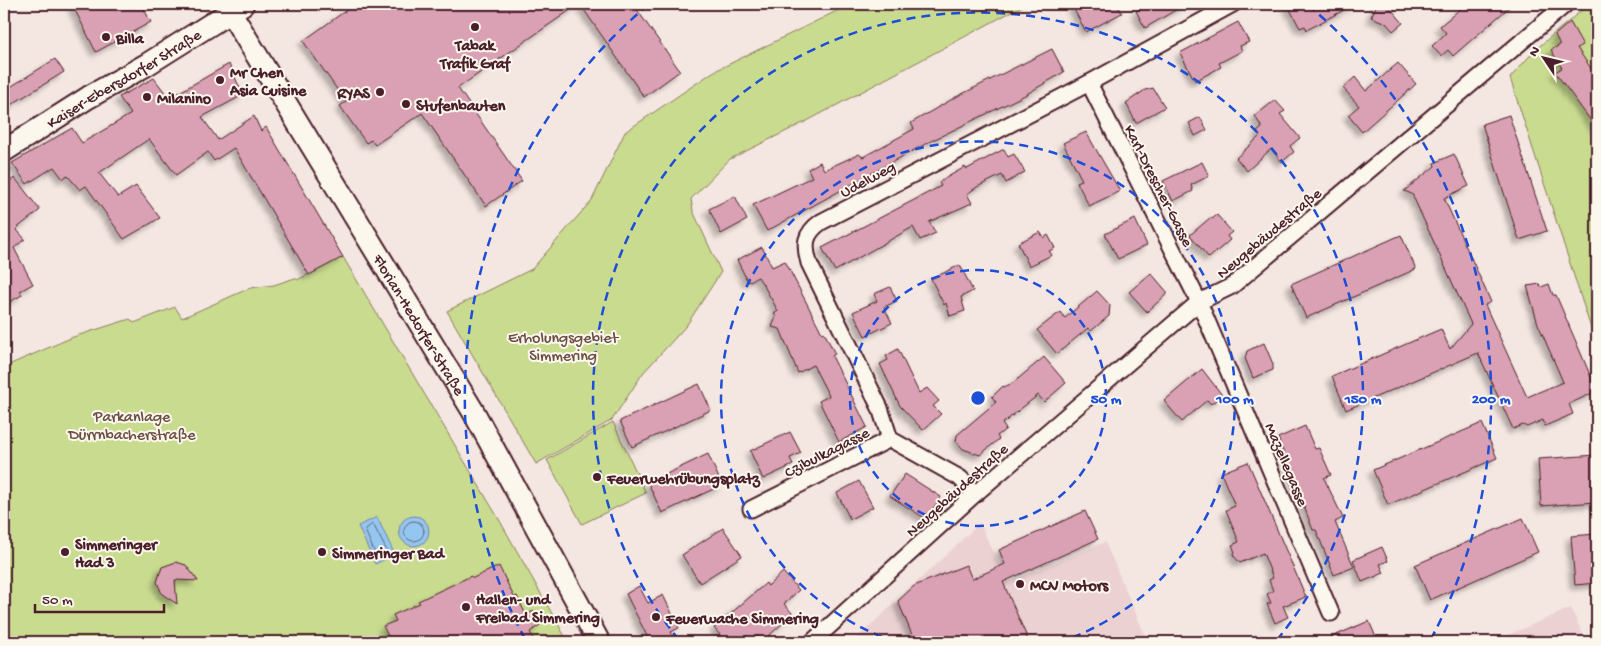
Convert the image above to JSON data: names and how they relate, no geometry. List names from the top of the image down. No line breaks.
{"streets":{"main road":["Kaiser-Ebersdorfer Straße","Florian-Hedorfer-Straße"],"street":["Udelweg","Karl-Drescher-Gasse","Neugebäudestraße","Czibulkagasse","Mazellegasse"]},"crossings":[["Kaiser-Ebersdorfer Straße","Florian-Hedorfer-Straße"],["Udelweg","Karl-Drescher-Gasse"],["Udelweg","Czibulkagasse"],["Karl-Drescher-Gasse","Neugebäudestraße"],["Karl-Drescher-Gasse","Mazellegasse"],["Neugebäudestraße","Mazellegasse"]],"parks":["Erholungsgebiet Simmering","Parkanlage Dürrnbacherstraße"],"places":["Tabak Trafik Graf","Billa","Mr Chen Asia Cuisine","RYAS","Milanino","Stufenbauten","Feuerwehrübungsplatz","Simmeringer Had 3","Simmeringer Bad","MCV Motors","Hallen- und Freibad Simmering","Feuerwache Simmering"],"scale_bar":"50 m","north":"top left","rings":["50 m","100 m","150 m","200 m"]}
